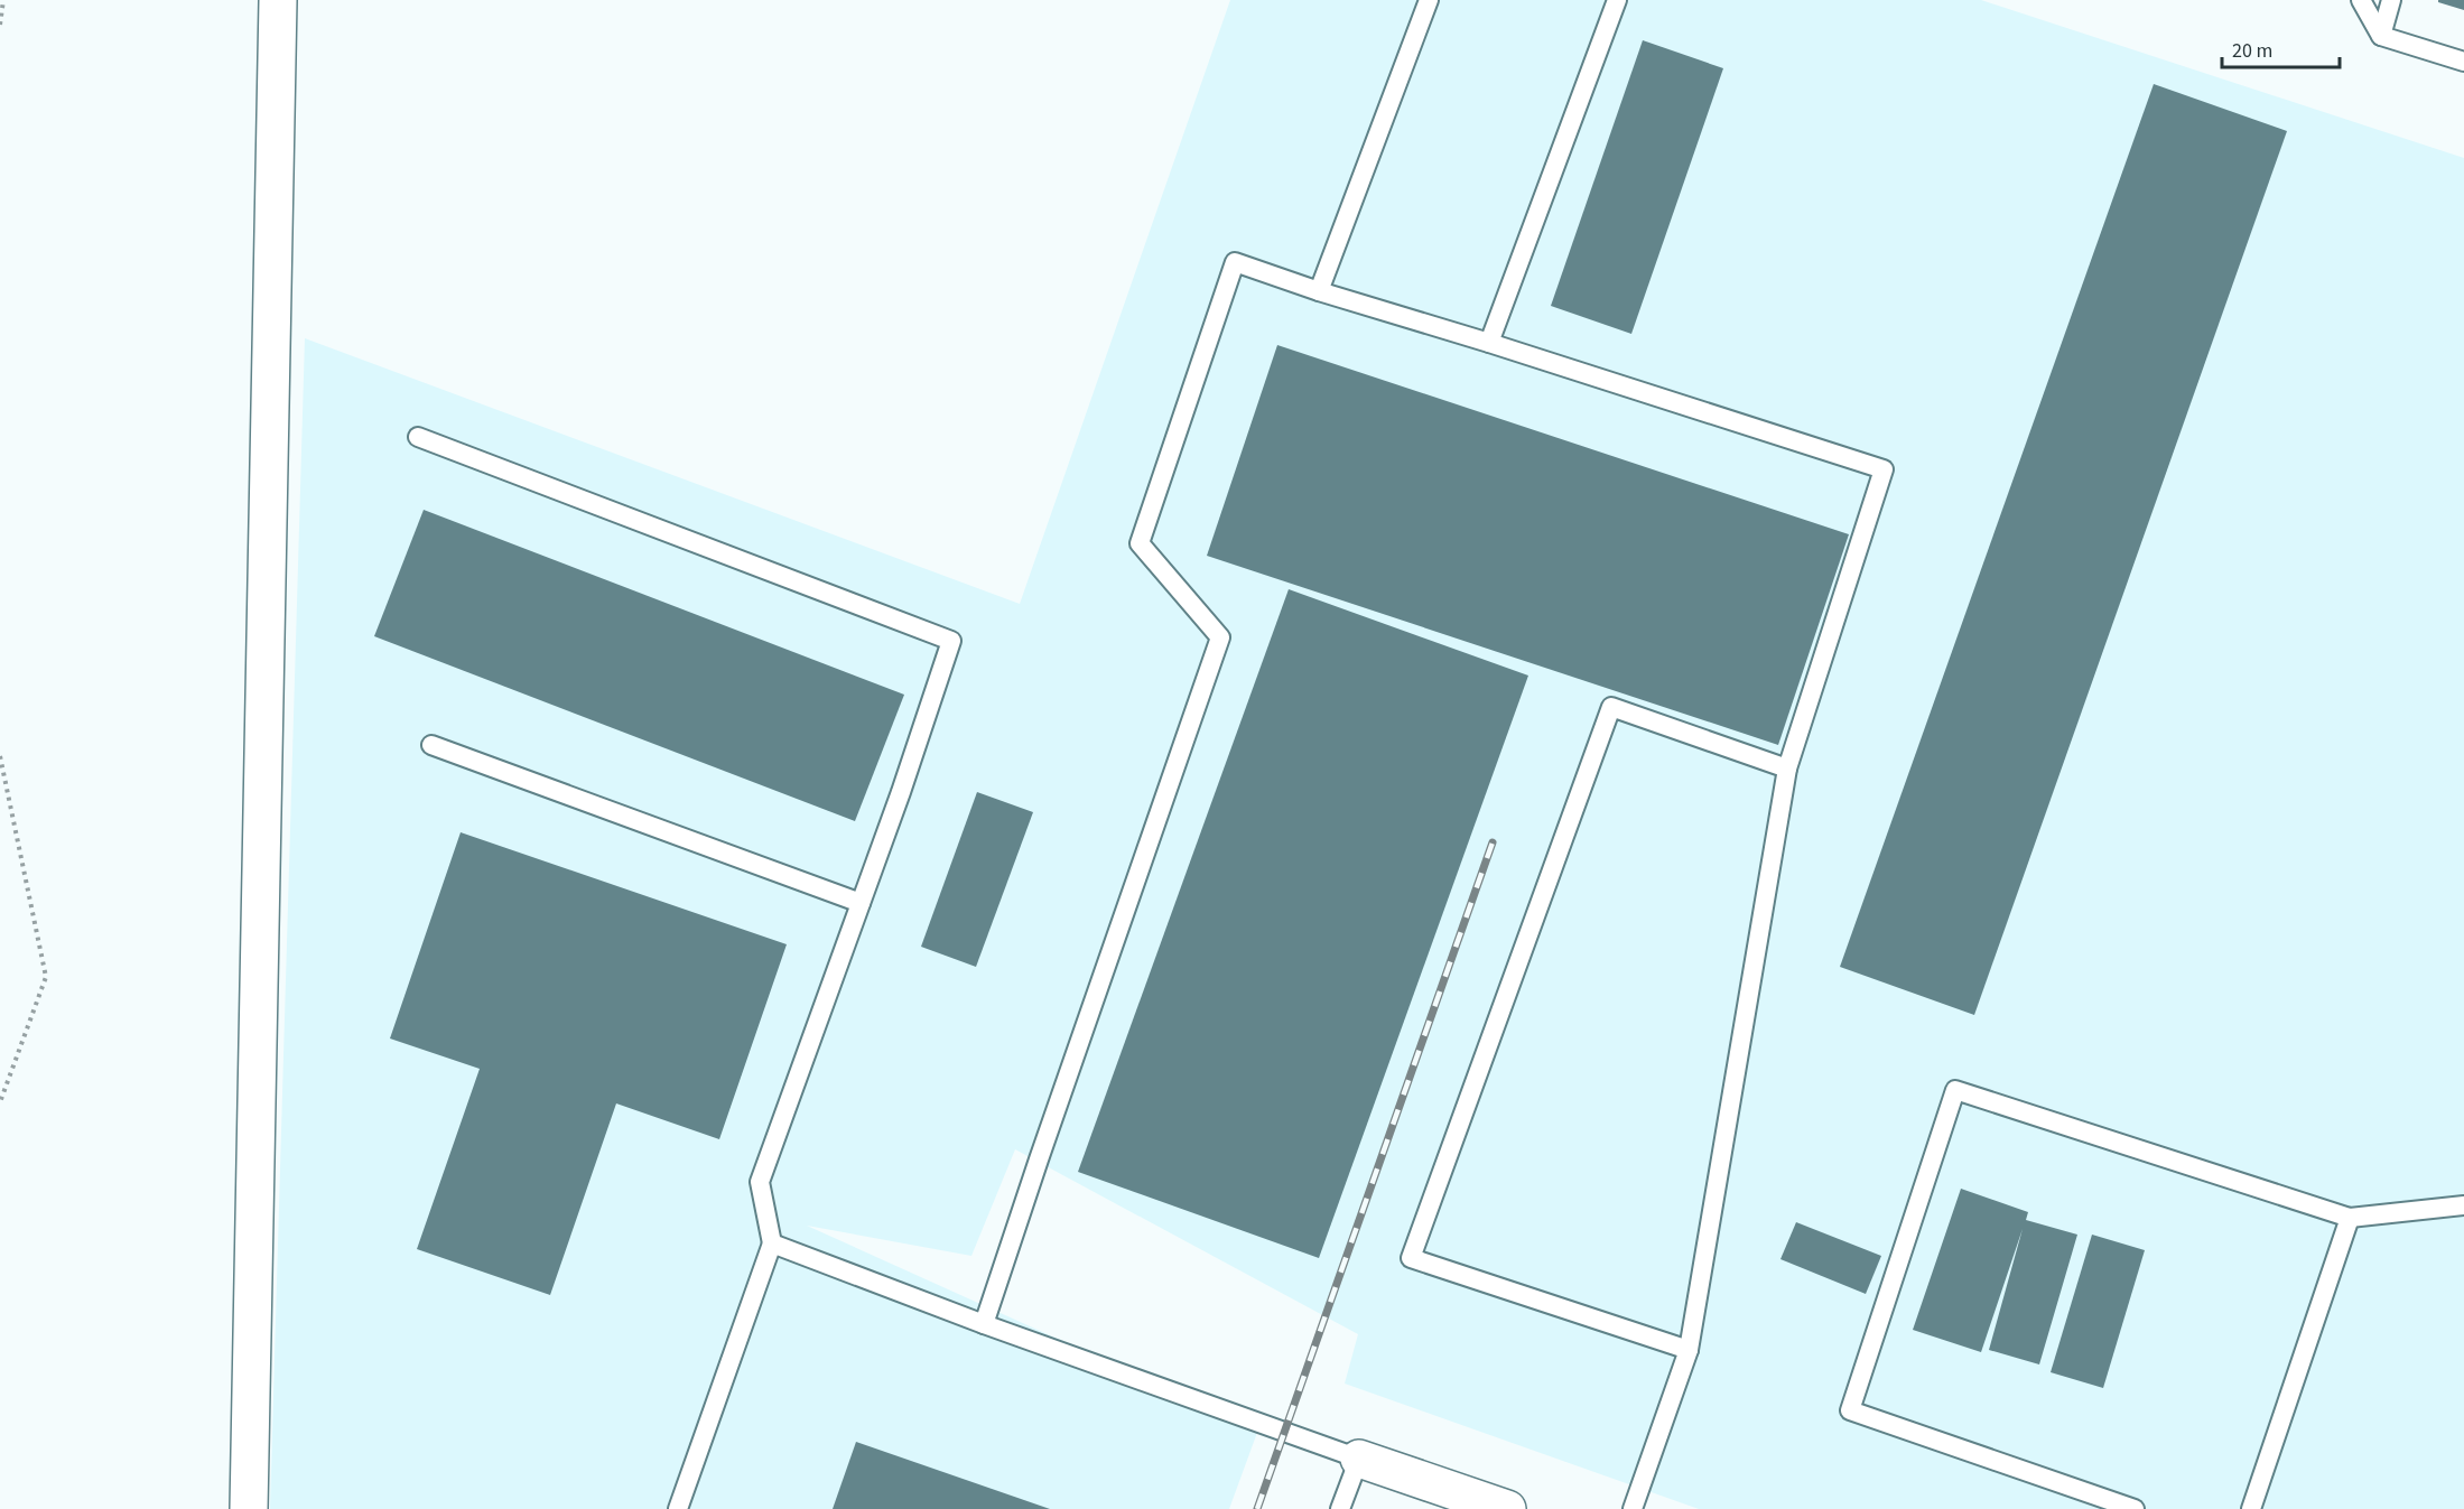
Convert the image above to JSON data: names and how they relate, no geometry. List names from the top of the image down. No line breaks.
{"scale_bar":"20 m"}
